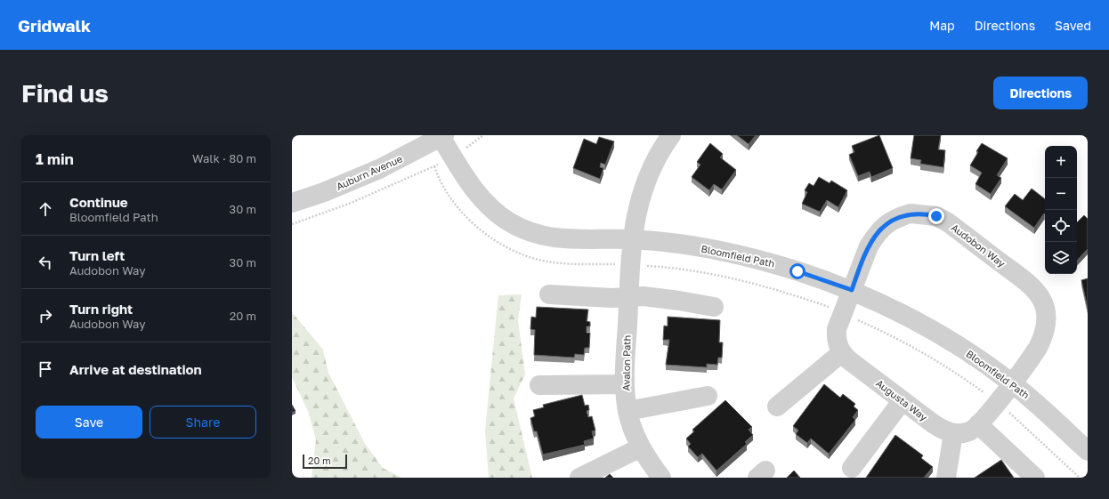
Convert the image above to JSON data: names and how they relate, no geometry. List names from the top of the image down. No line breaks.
{"streets":{"street":["Auburn Avenue","Audobon Way","Bloomfield Path","Avalon Path","Augusta Way"]},"crossings":[["Auburn Avenue","Bloomfield Path"],["Audobon Way","Bloomfield Path"],["Bloomfield Path","Avalon Path"]],"scale_bar":"20 m","page":{"header":"Gridwalk","nav":["Map","Directions","Saved"],"buttons":["Directions",["Save","Share"]],"title":"Find us","heading":["1 min","Walk · 80 m"],"map_buttons":["+","−"],"list":[["Continue","Bloomfield Path","30 m"],["Turn left","Audobon Way","30 m"],["Turn right","Audobon Way","20 m"],"Arrive at destination"],"scale":"20 m"}}
